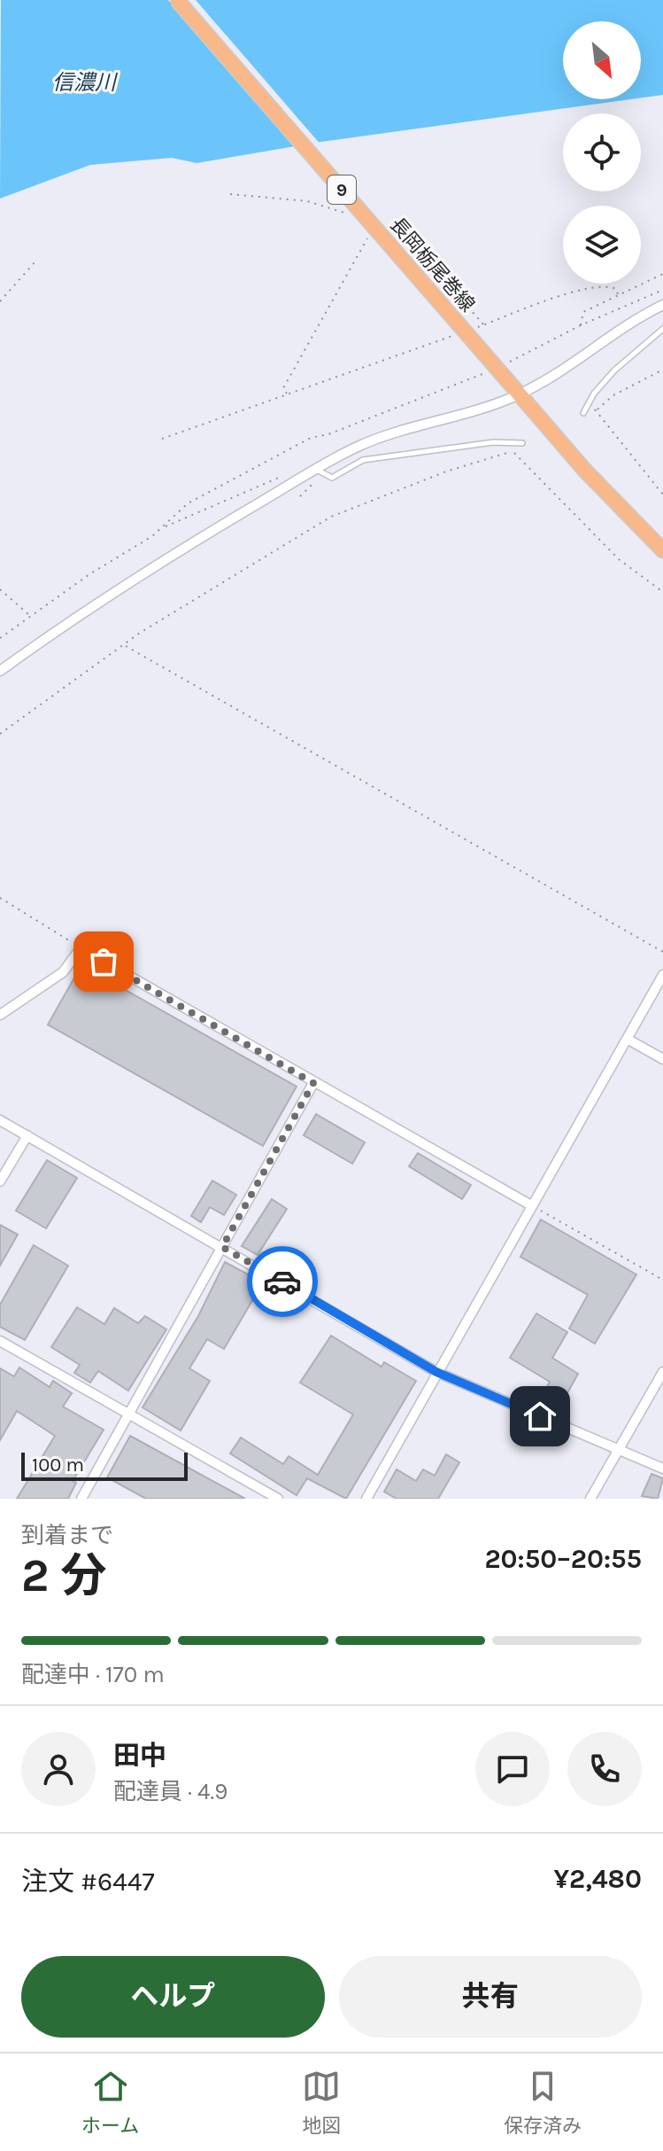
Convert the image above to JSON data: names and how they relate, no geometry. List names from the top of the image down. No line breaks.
{"streets":{"main road":["9","長岡栃尾巻線"]},"water":["信濃川"],"scale_bar":"100 m","north":"bottom right","page":{"scale":"100 m","heading":["2 分","到着まで","20:50–20:55"],"panel":["田中","配達員 · 4.9","注文 #6447","¥2,480"],"bar":"配達中 · 170 m","buttons":["ヘルプ","共有"],"tabs":["ホーム","地図","保存済み"]}}
